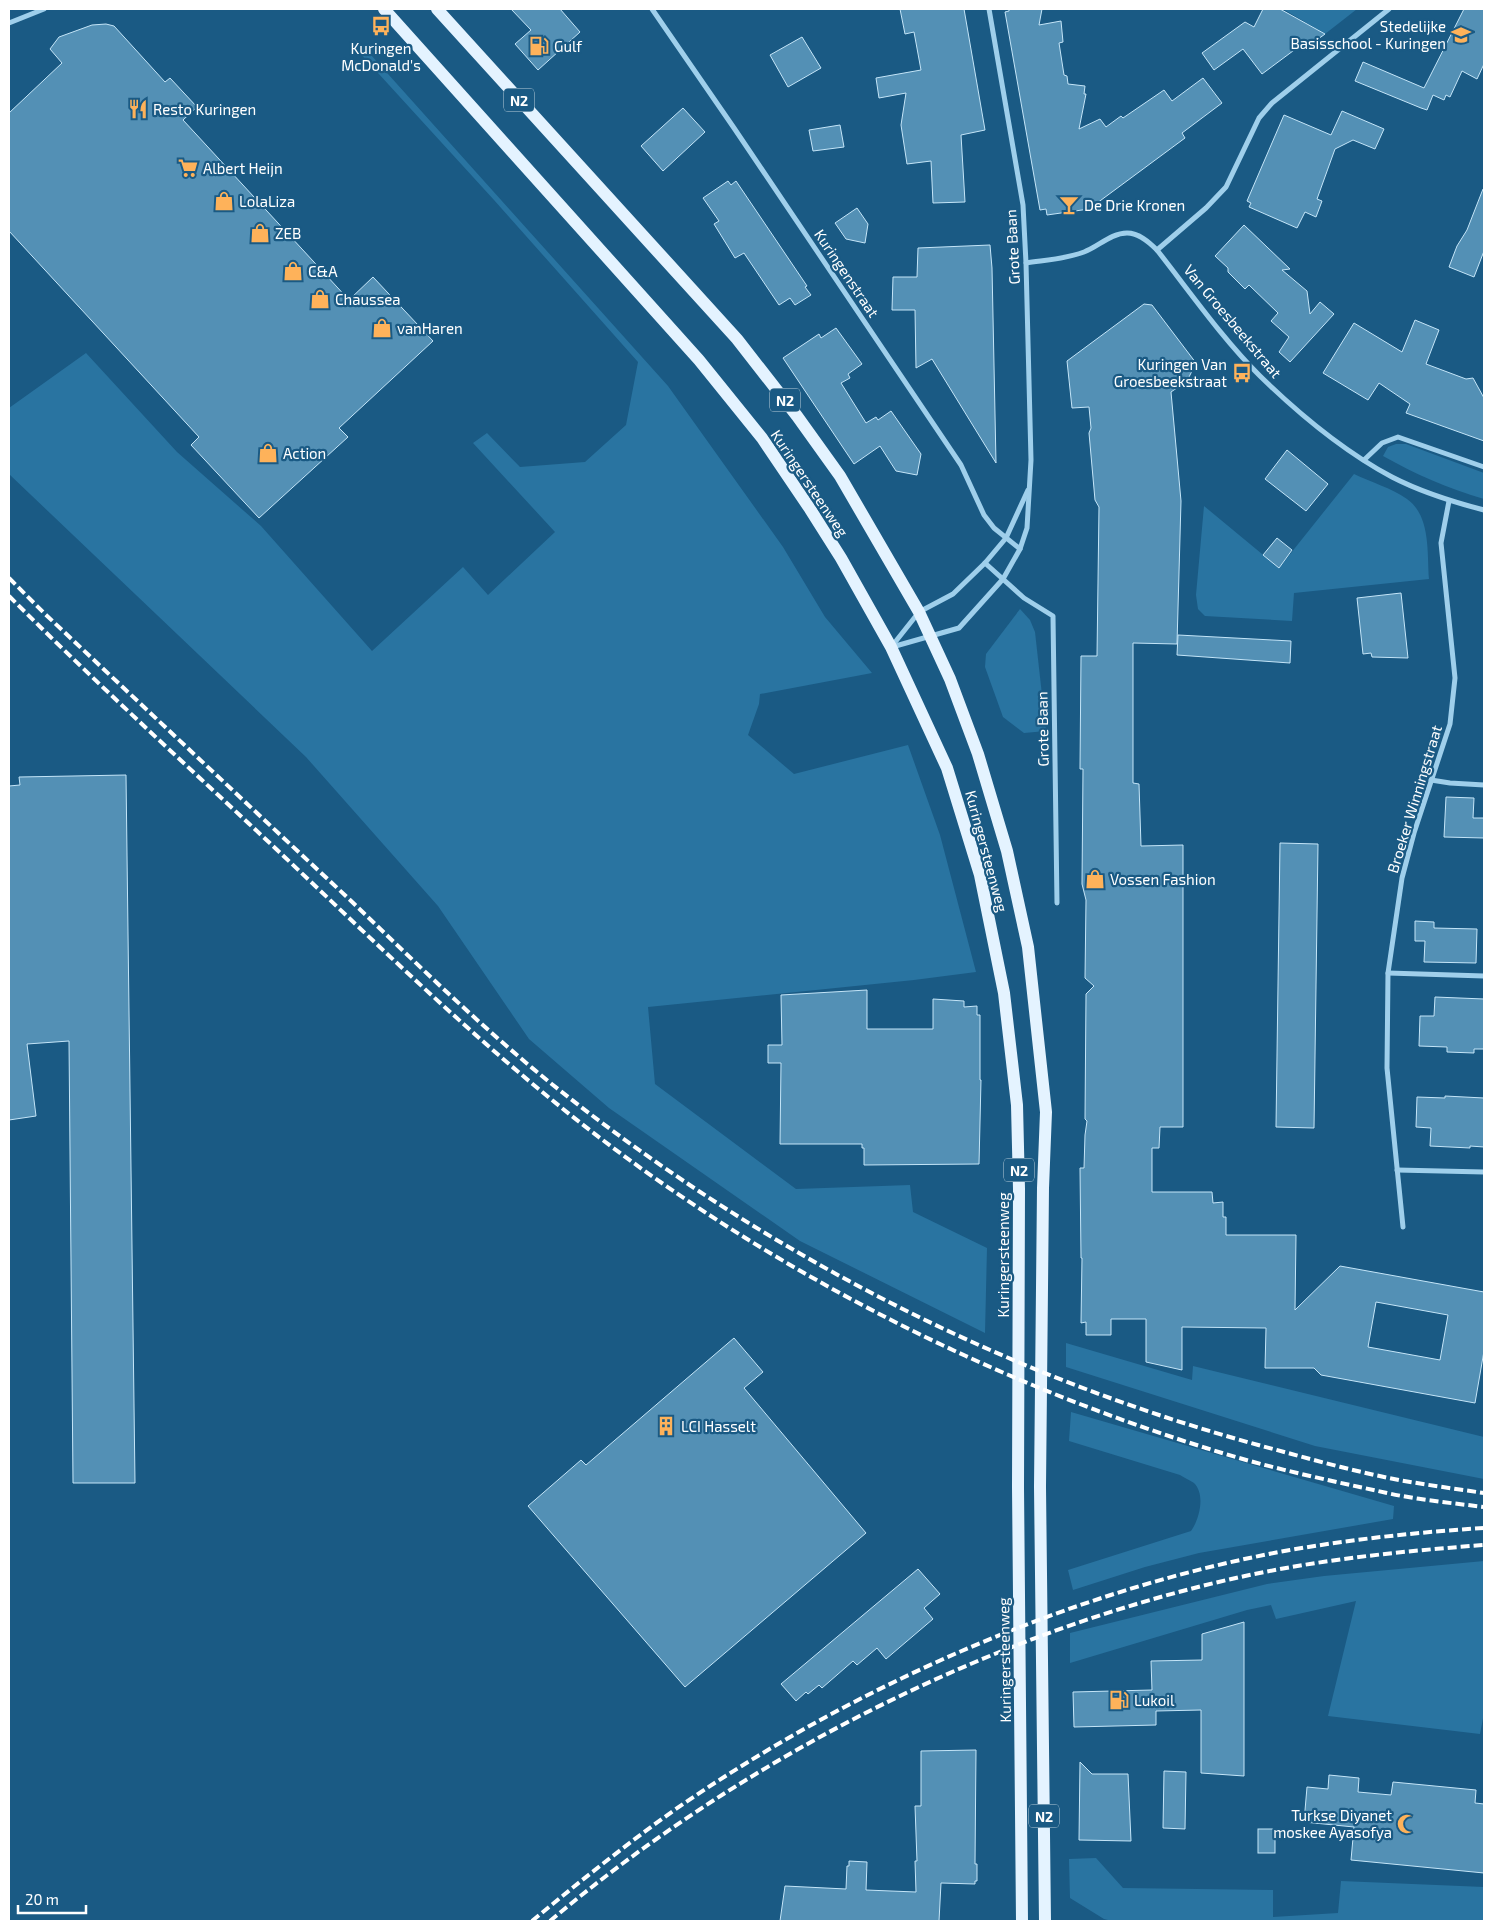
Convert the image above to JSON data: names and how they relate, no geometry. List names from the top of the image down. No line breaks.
{"streets":{"main road":["N2","Kuringersteenweg"],"street":["Grote Baan","Kuringenstraat","Van Groesbeekstraat","Broeker Winningstraat"]},"crossings":[["Grote Baan","Kuringenstraat"],["Grote Baan","Van Groesbeekstraat"],["Grote Baan","Kuringersteenweg"],["Van Groesbeekstraat","Broeker Winningstraat"]],"places":{"bus stop":["Kuringen McDonald's","Kuringen Van Groesbeekstraat"],"school or university":["Stedelijke Basisschool - Kuringen"],"fuel station":["Gulf","Lukoil"],"restaurant":["Resto Kuringen"],"supermarket":["Albert Heijn"],"shop":["LolaLiza","ZEB","C&A","Chaussea","vanHaren","Action","Vossen Fashion"],"bar":["De Drie Kronen"],"building":["LCI Hasselt"],"mosque":["Turkse Diyanet moskee Ayasofya"]},"scale_bar":"20 m"}
